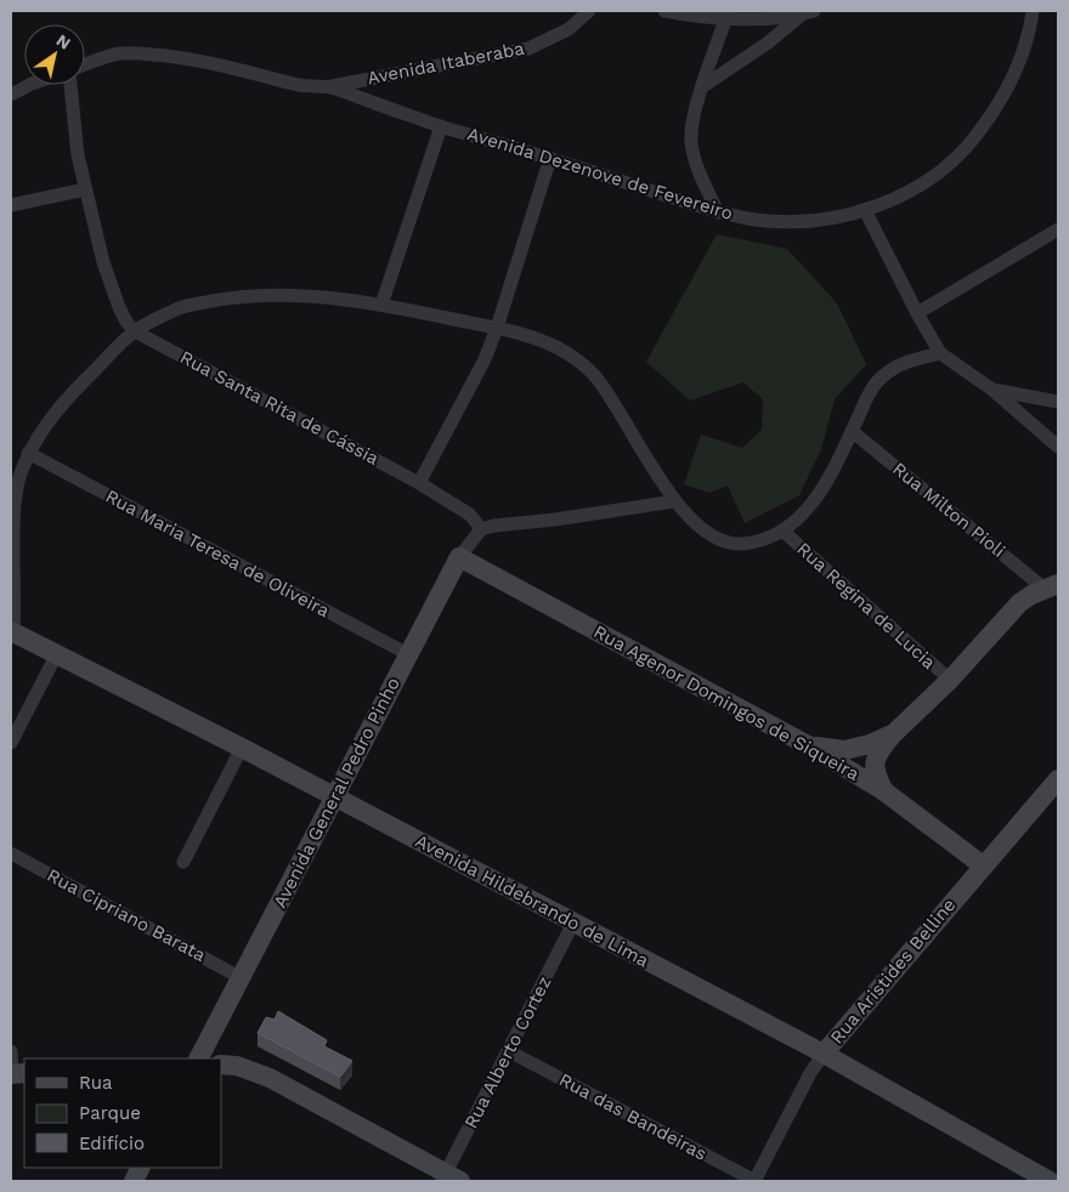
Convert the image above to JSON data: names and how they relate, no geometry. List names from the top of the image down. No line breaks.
{"streets":{"street":["Avenida Itaberaba","Avenida Dezenove de Fevereiro","Rua Santa Rita de Cássia","Rua Milton Pioli","Rua Maria Teresa de Oliveira","Rua Regina de Lucia","Rua Agenor Domingos de Siqueira","Avenida General Pedro Pinho","Avenida Hildebrando de Lima","Rua Cipriano Barata","Rua Aristides Belline","Rua Alberto Cortez","Rua das Bandeiras"]},"crossings":[["Avenida Itaberaba","Avenida Dezenove de Fevereiro"],["Rua Santa Rita de Cássia","Avenida General Pedro Pinho"],["Rua Maria Teresa de Oliveira","Avenida General Pedro Pinho"],["Rua Agenor Domingos de Siqueira","Avenida General Pedro Pinho"],["Rua Agenor Domingos de Siqueira","Rua Aristides Belline"],["Avenida General Pedro Pinho","Avenida Hildebrando de Lima"],["Avenida General Pedro Pinho","Rua Cipriano Barata"],["Avenida Hildebrando de Lima","Rua Aristides Belline"],["Avenida Hildebrando de Lima","Rua Alberto Cortez"],["Rua Aristides Belline","Rua das Bandeiras"],["Rua Alberto Cortez","Rua das Bandeiras"]],"legend":["Rua","Parque","Edifício"],"north":"top right"}
